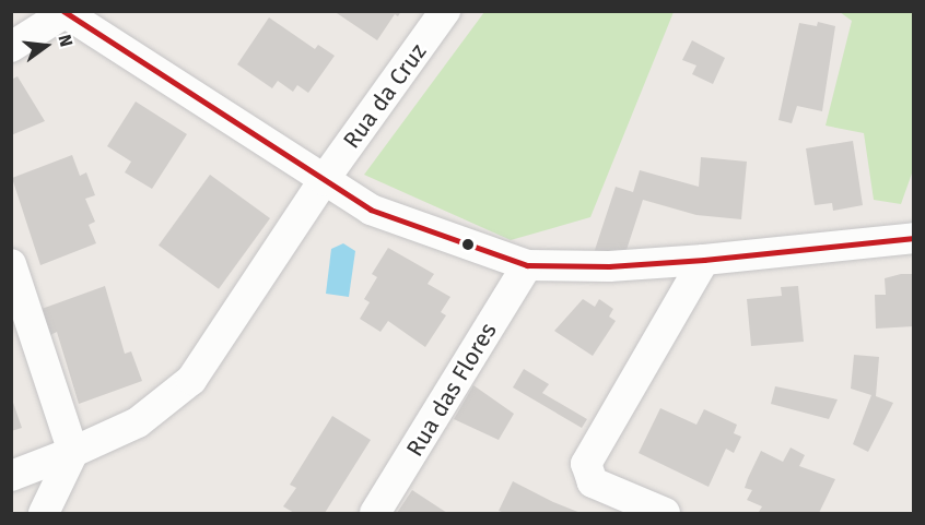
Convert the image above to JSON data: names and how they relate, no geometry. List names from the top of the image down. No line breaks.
{"streets":{"street":["Rua da Cruz","Rua das Flores"]},"north":"right"}
